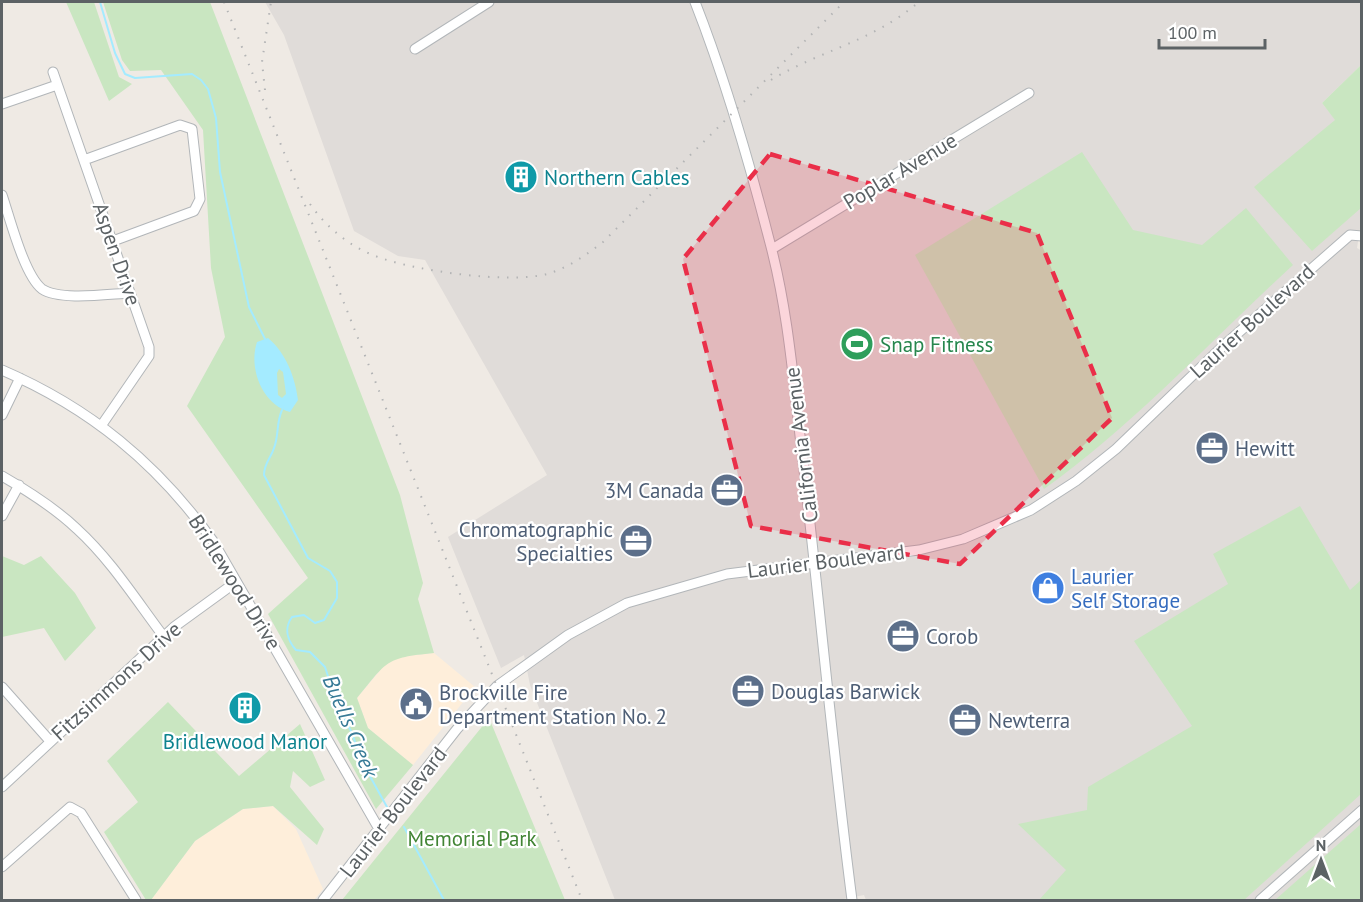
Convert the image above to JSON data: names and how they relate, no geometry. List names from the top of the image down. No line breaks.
{"streets":{"street":["Poplar Avenue","Aspen Drive","Laurier Boulevard","California Avenue","Bridlewood Drive","Fitzsimmons Drive"]},"crossings":[["Poplar Avenue","California Avenue"],["Aspen Drive","Bridlewood Drive"],["Laurier Boulevard","California Avenue"],["Laurier Boulevard","Bridlewood Drive"],["Bridlewood Drive","Fitzsimmons Drive"]],"water":["Buells Creek"],"parks":["Memorial Park"],"places":{"building":["Northern Cables","Bridlewood Manor"],"sports":["Snap Fitness"],"office":["Hewitt","3M Canada","Chromatographic Specialties","Corob","Douglas Barwick","Newterra"],"shop":["Laurier Self Storage"],"public building":["Brockville Fire Department Station No. 2"]},"scale_bar":"100 m","north":"top"}
